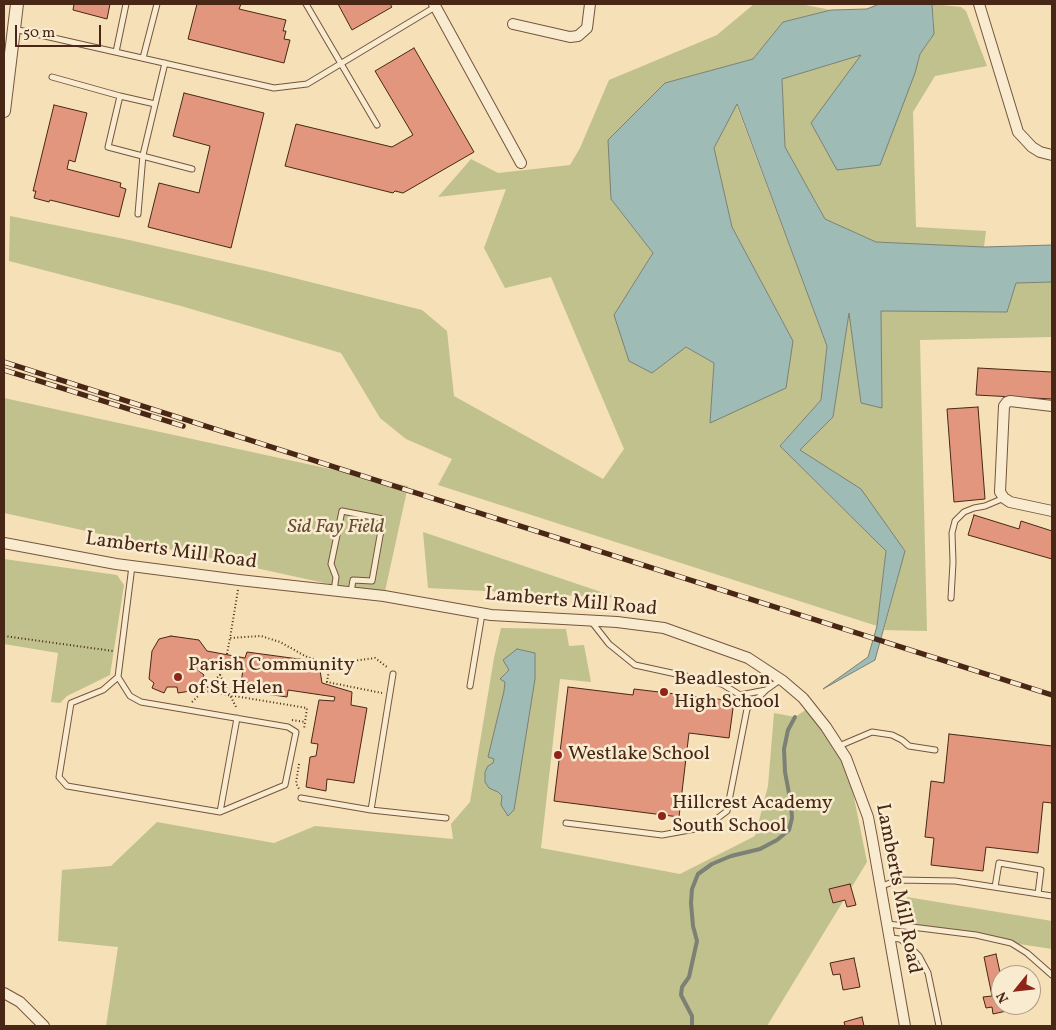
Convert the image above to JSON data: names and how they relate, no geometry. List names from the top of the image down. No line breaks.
{"streets":{"street":["Lamberts Mill Road"]},"parks":["Sid Fay Field"],"places":["Parish Community of St Helen","Beadleston High School","Westlake School","Hillcrest Academy South School"],"scale_bar":"50 m","north":"bottom left"}
